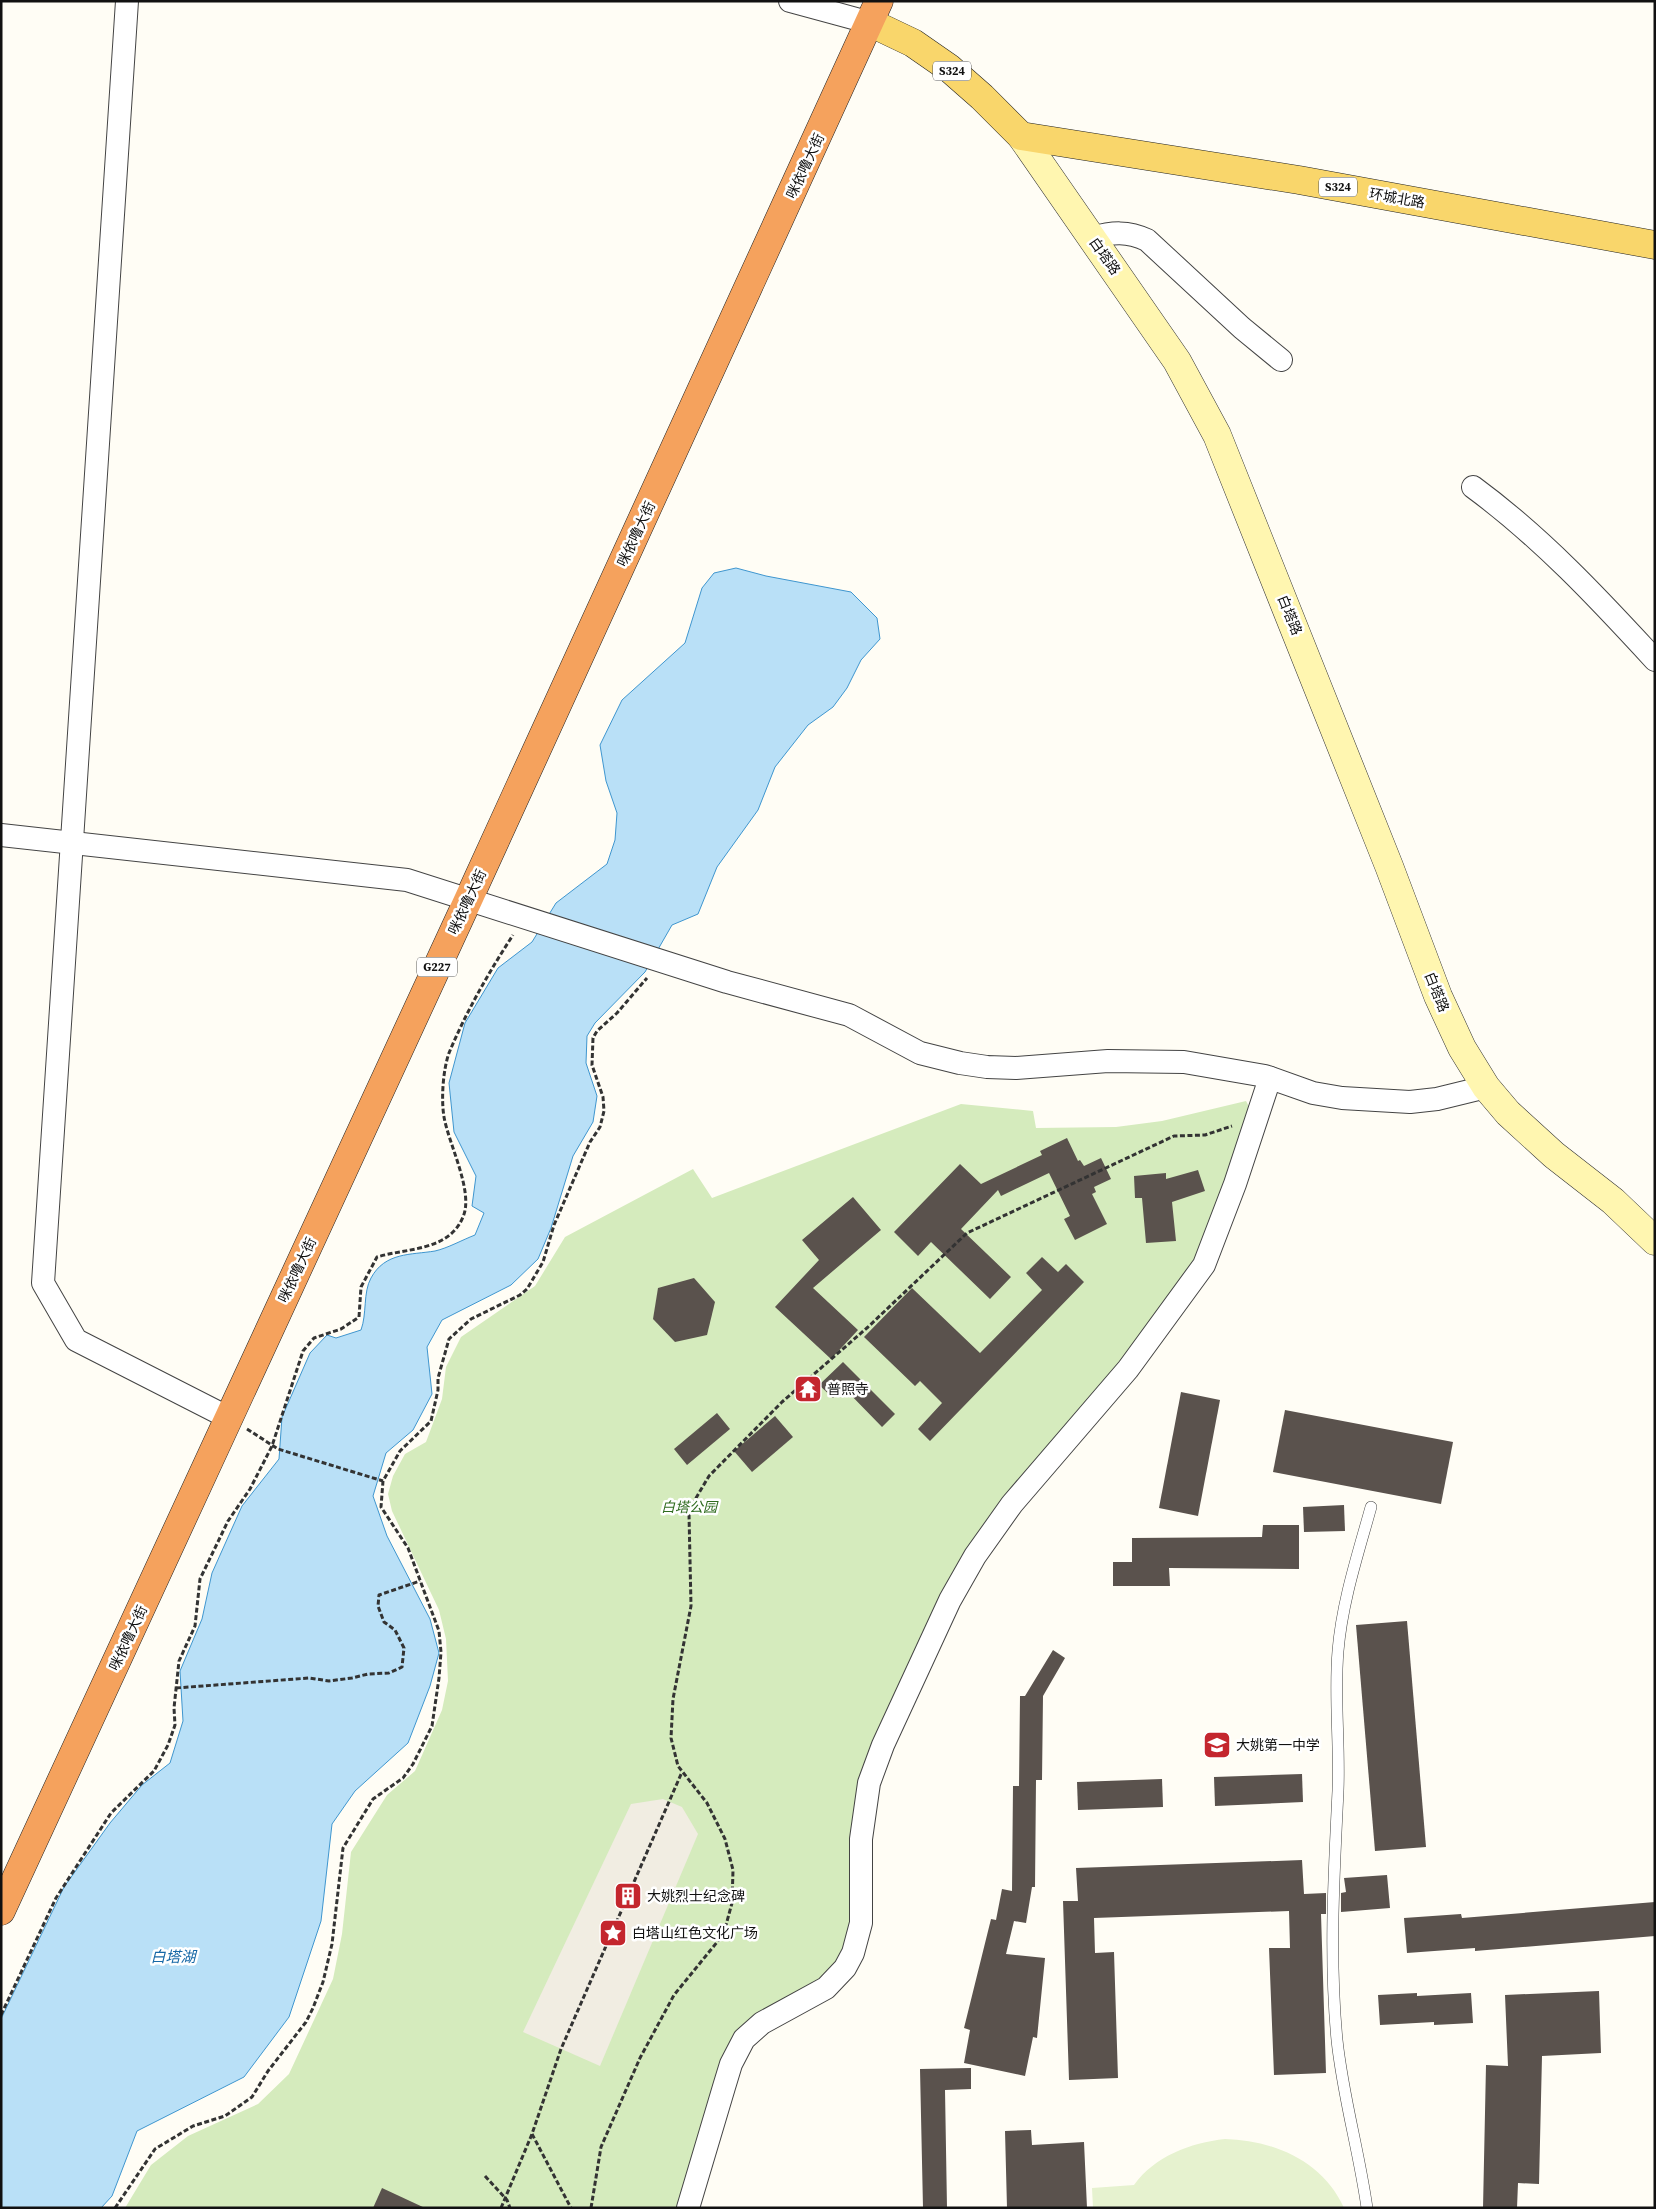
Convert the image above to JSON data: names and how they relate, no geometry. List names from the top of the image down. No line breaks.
{"streets":{"highway":["咪依噜大街","G227"],"main road":["S324","环城北路","白塔路"]},"crossings":[["咪依噜大街","白塔路"],["环城北路","白塔路"]],"water":["白塔湖"],"parks":["白塔公园"],"places":{"temple":["普照寺"],"school or university":["大姚第一中学"],"building":["大姚烈士纪念碑"],"place":["白塔山红色文化广场"]}}
